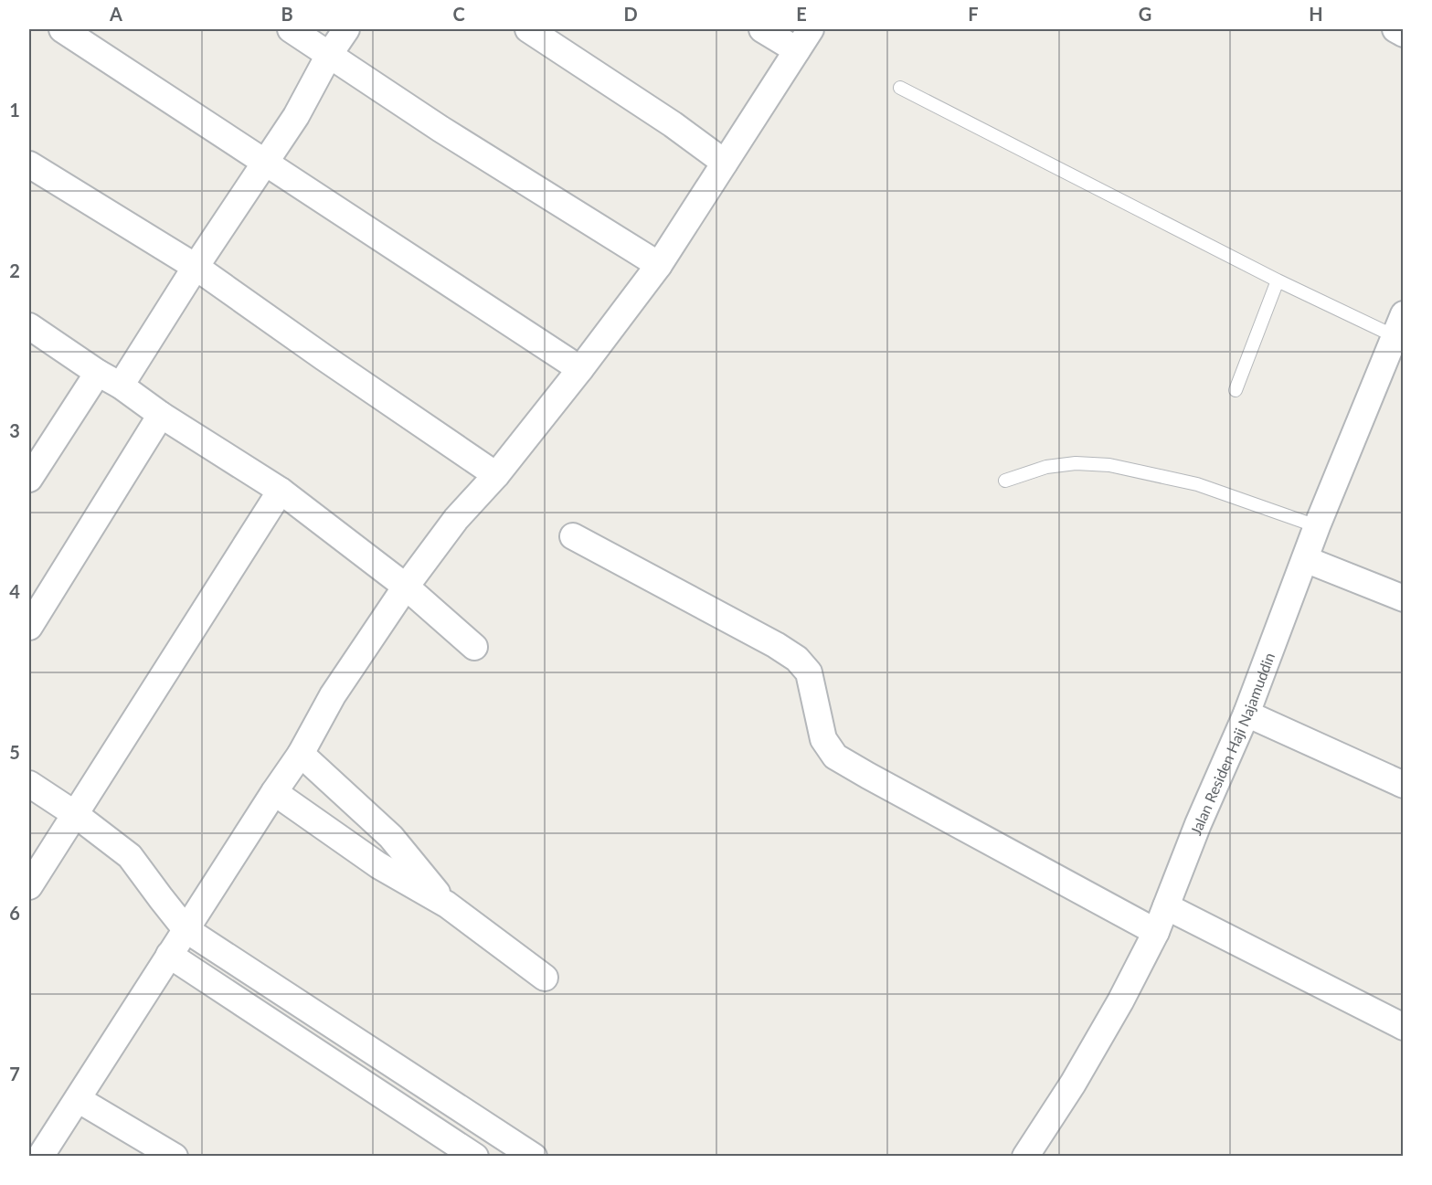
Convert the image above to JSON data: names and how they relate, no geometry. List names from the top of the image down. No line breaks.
{"streets":{"street":["Jalan Residen Haji Najamuddin"]},"grid":{"columns":["A","B","C","D","E","F","G","H"],"rows":["1","2","3","4","5","6","7"]}}
